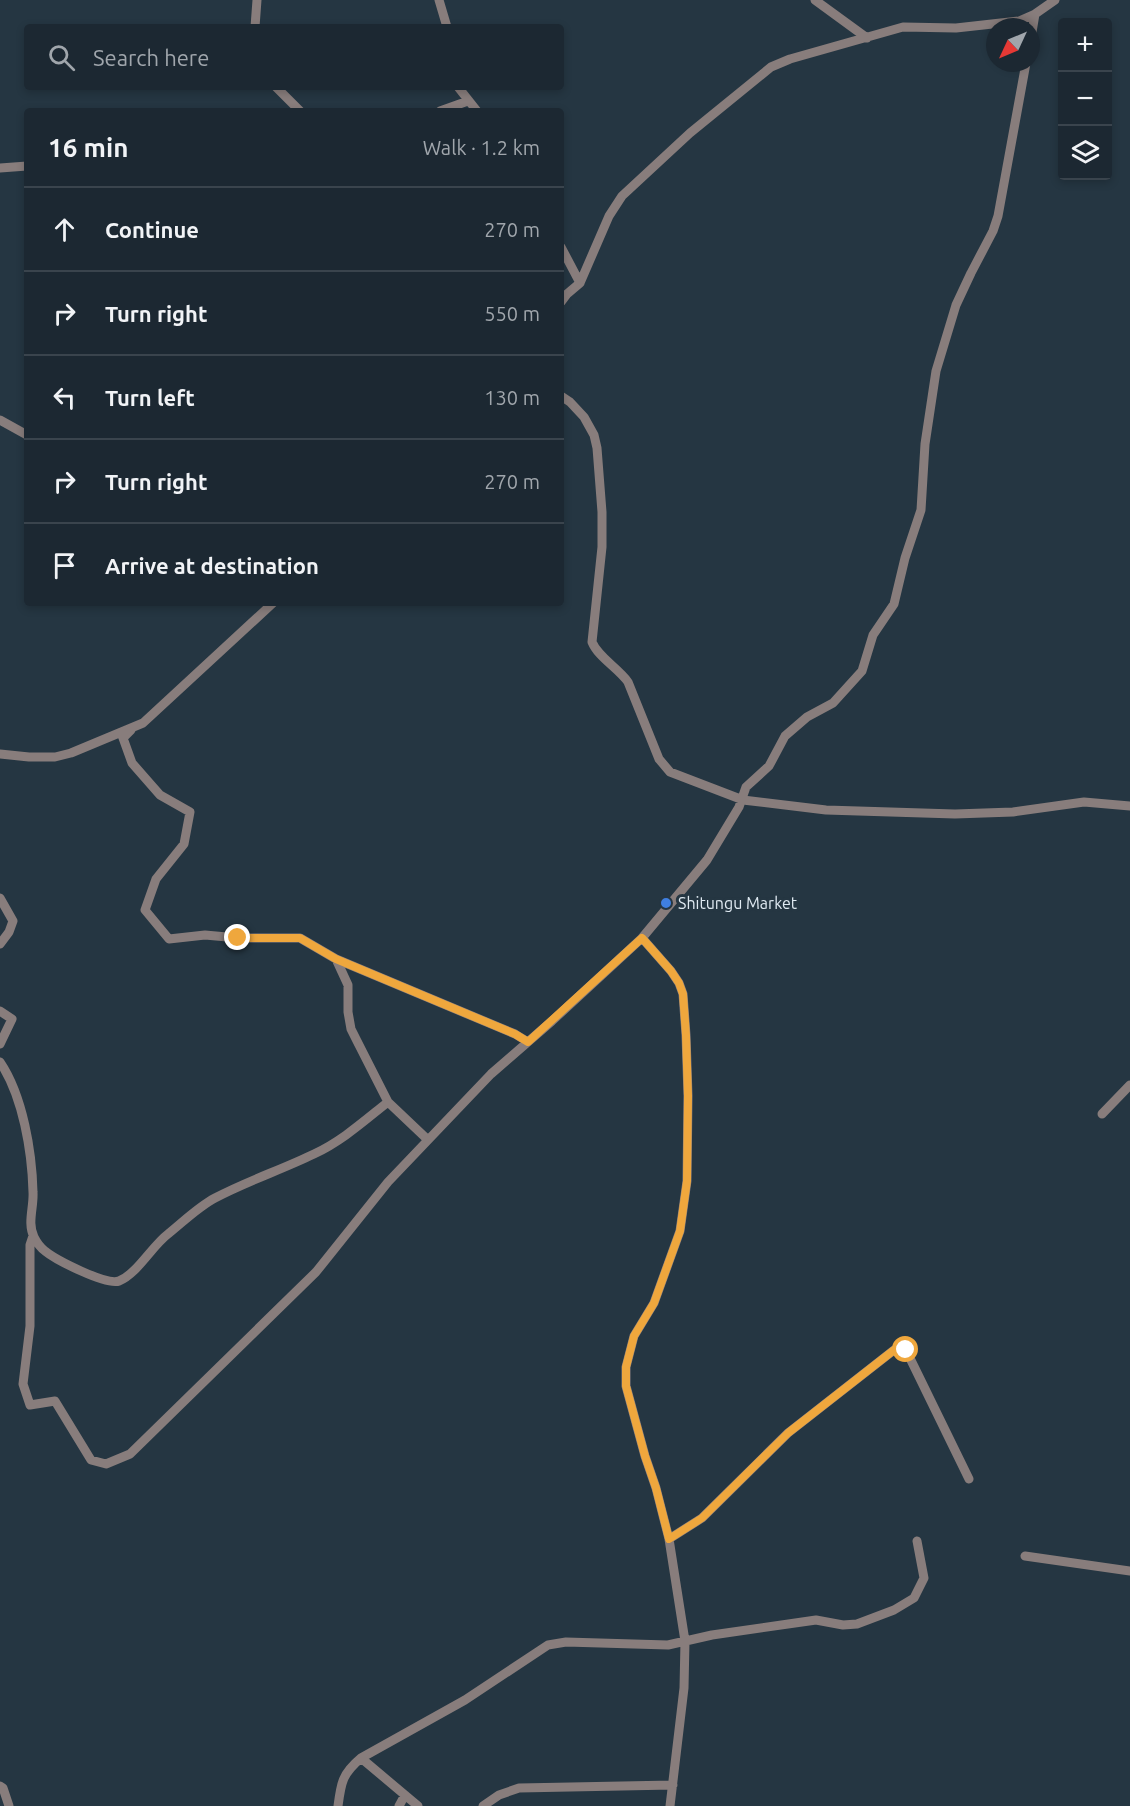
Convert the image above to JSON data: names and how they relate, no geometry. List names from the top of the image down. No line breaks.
{"places":["Shitungu Market"],"north":"bottom left","page":{"map_buttons":["+","−"],"search":"Search here","heading":["16 min","Walk · 1.2 km"],"list":[["Continue","270 m"],["Turn right","550 m"],["Turn left","130 m"],["Turn right","270 m"],"Arrive at destination"]}}
